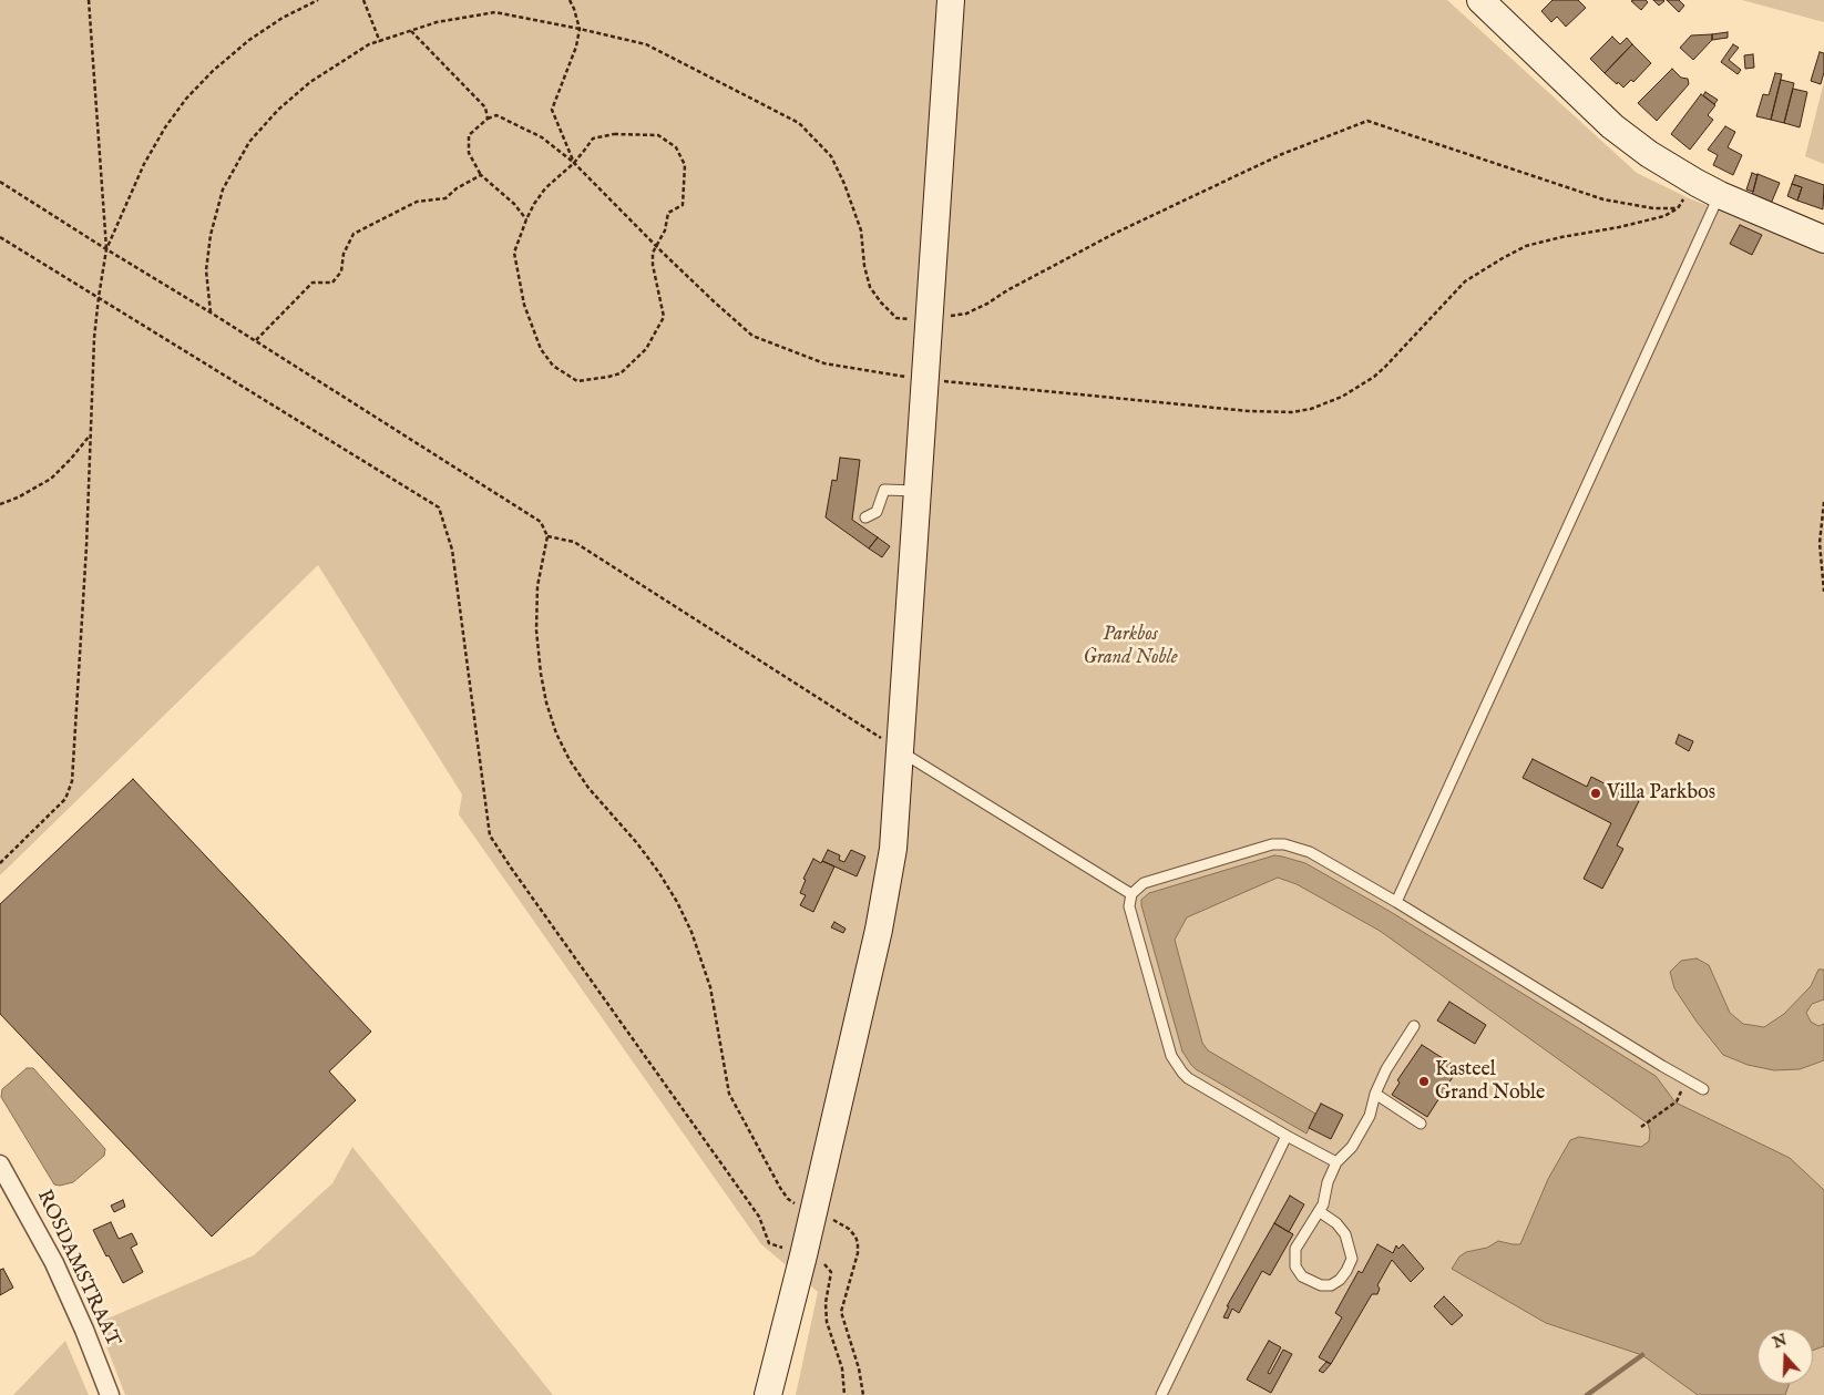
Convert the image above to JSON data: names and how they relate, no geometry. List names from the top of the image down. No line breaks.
{"streets":{"street":["ROSDAMSTRAAT"]},"parks":["Parkbos Grand Noble"],"places":["Villa Parkbos","Kasteel Grand Noble"],"north":"top"}
